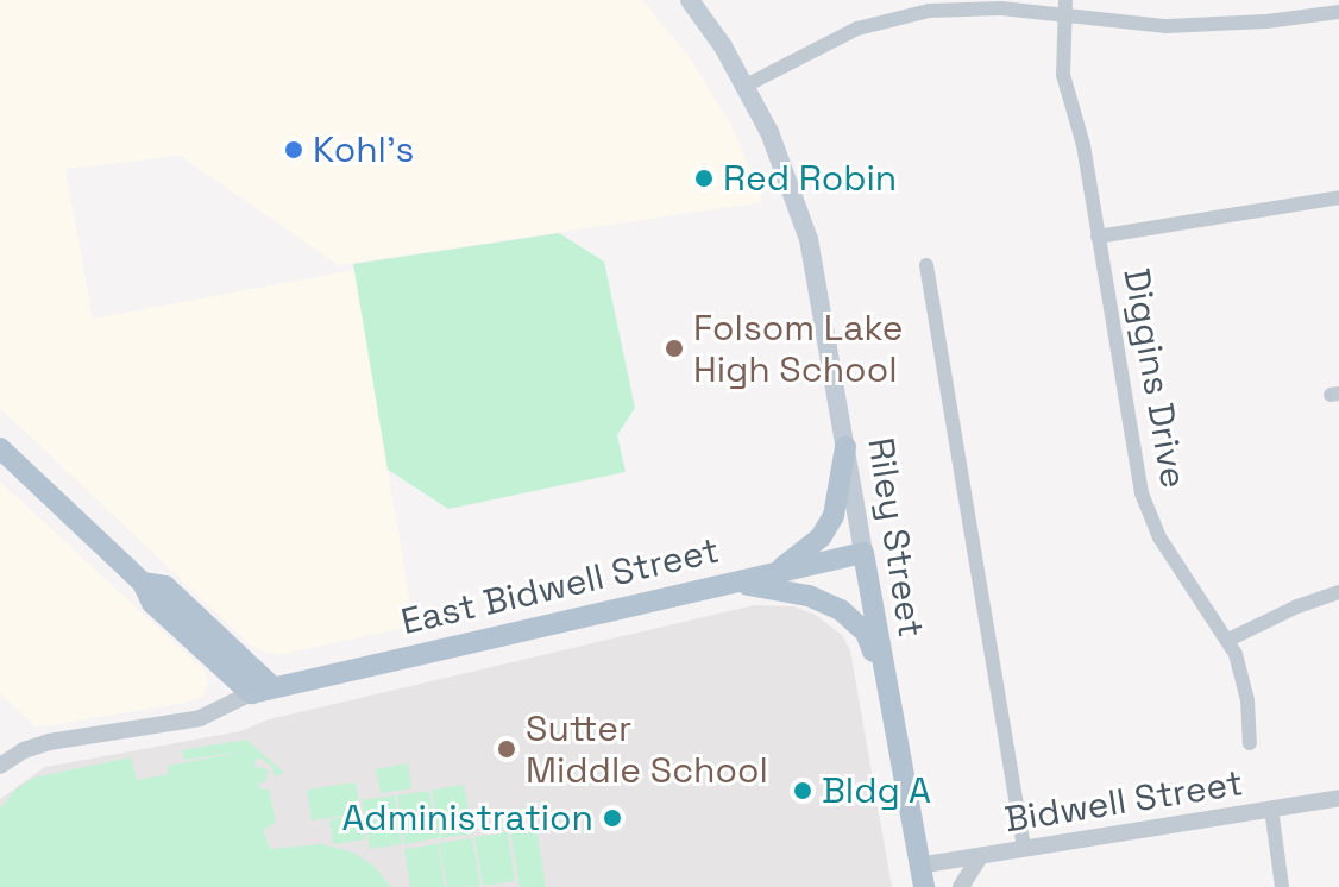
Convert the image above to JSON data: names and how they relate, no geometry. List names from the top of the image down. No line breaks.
{"streets":{"main road":["Riley Street","East Bidwell Street"],"street":["Diggins Drive","Bidwell Street"]},"crossings":[["Riley Street","East Bidwell Street"],["Riley Street","Bidwell Street"]],"places":["Kohl's","Red Robin","Folsom Lake High School","Sutter Middle School","Bldg A","Administration"]}
